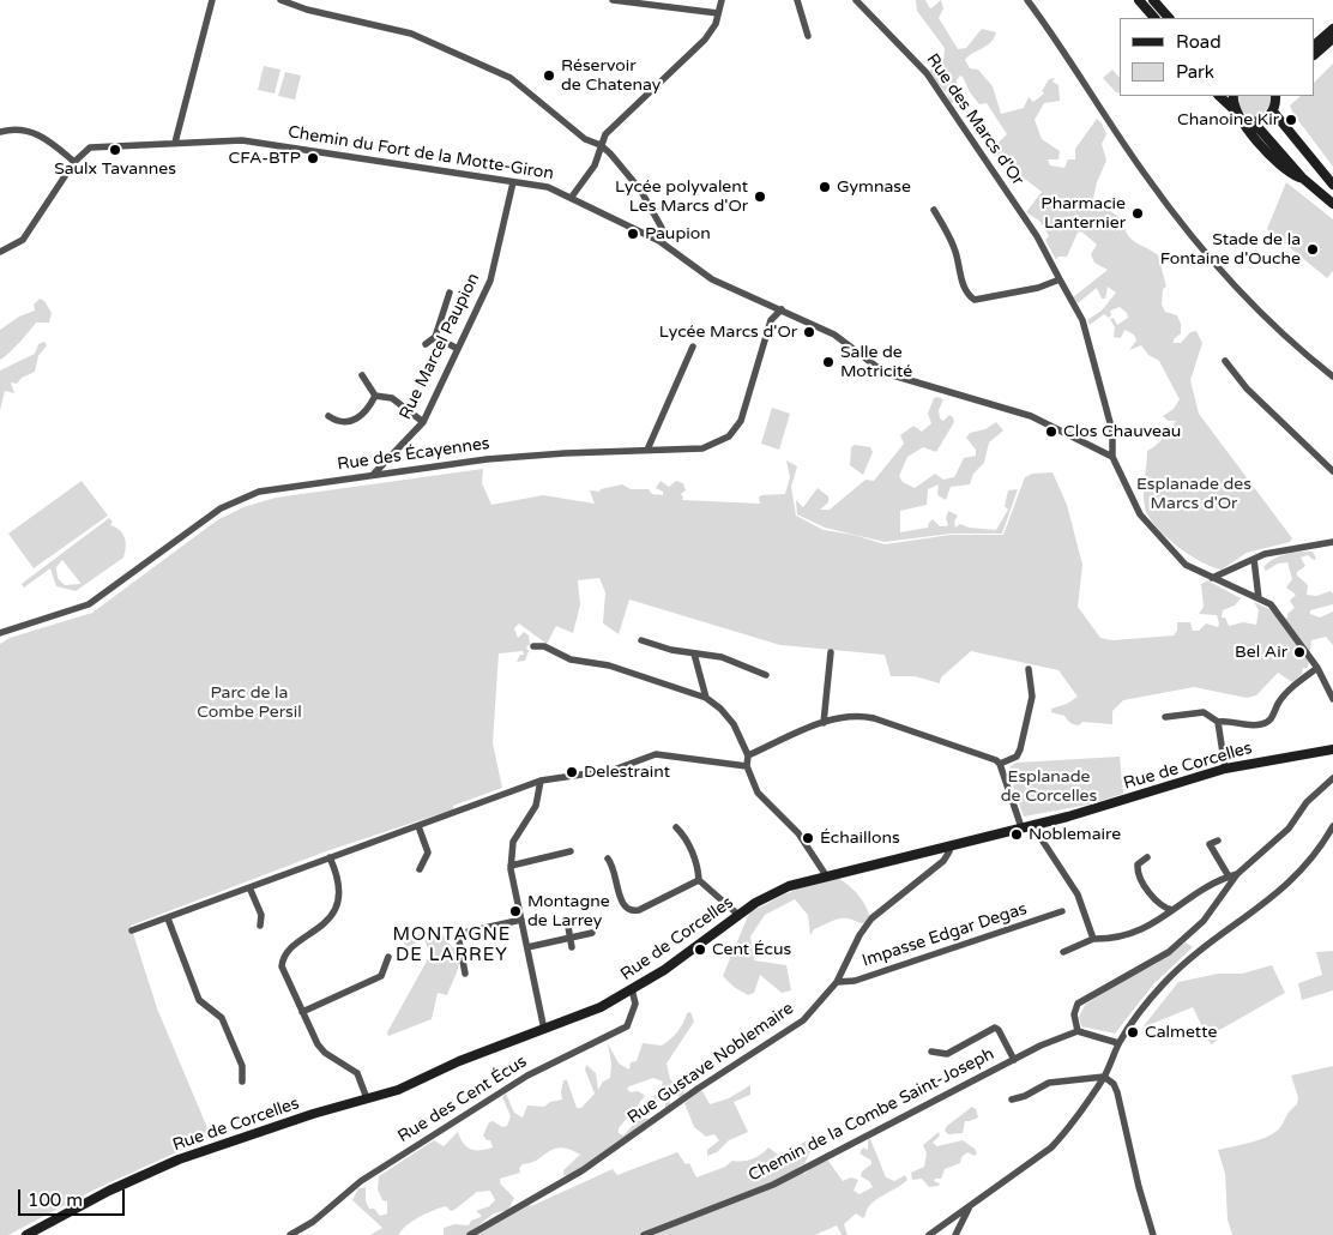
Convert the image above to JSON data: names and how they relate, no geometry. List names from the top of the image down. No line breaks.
{"streets":{"main road":["Rue de Corcelles"],"street":["Rue des Marcs d'Or","Chemin du Fort de la Motte-Giron","Rue Marcel Paupion","Rue des Écayennes","Impasse Edgar Degas","Rue Gustave Noblemaire","Rue des Cent Écus","Chemin de la Combe Saint-Joseph"]},"crossings":[["Rue des Marcs d'Or","Chemin du Fort de la Motte-Giron"],["Chemin du Fort de la Motte-Giron","Rue Marcel Paupion"],["Chemin du Fort de la Motte-Giron","Rue des Écayennes"],["Rue Marcel Paupion","Rue des Écayennes"],["Rue de Corcelles","Rue Gustave Noblemaire"],["Rue de Corcelles","Rue des Cent Écus"],["Impasse Edgar Degas","Rue Gustave Noblemaire"]],"districts":["MONTAGNE DE LARREY"],"parks":["Esplanade des Marcs d'Or","Parc de la Combe Persil","Esplanade de Corcelles"],"places":["Réservoir de Chatenay","Chanoine Kir","Saulx Tavannes","CFA-BTP","Gymnase","Lycée polyvalent Les Marcs d'Or","Pharmacie Lanternier","Paupion","Stade de la Fontaine d'Ouche","Lycée Marcs d'Or","Salle de Motricité","Clos Chauveau","Bel Air","Delestraint","Noblemaire","Échaillons","Montagne de Larrey","Cent Écus","Calmette"],"legend":["Road","Park"],"scale_bar":"100 m"}
